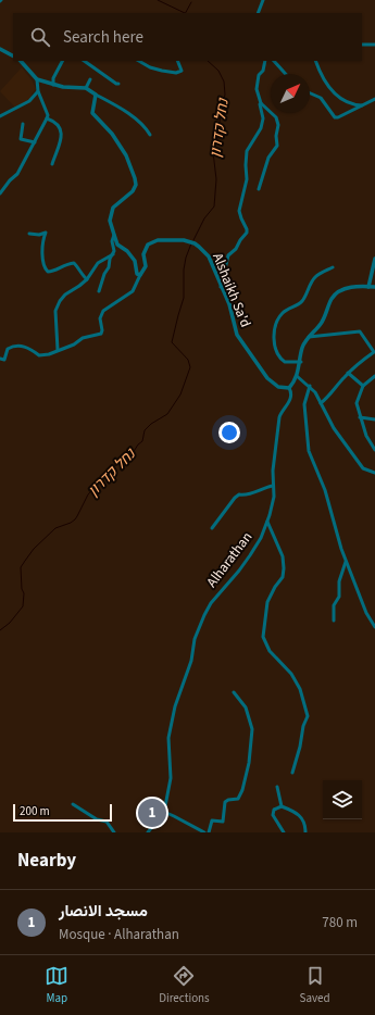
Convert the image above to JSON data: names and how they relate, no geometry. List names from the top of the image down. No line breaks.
{"streets":{"street":["Alshaikh Sa'd","Alharathan"]},"crossings":[["Alshaikh Sa'd","Alharathan"]],"water":["נחל קדרון"],"scale_bar":"200 m","north":"top right","page":{"search":"Search here","pins":"1","scale":"200 m","heading":"Nearby","list":[{"mark":"1","name":"مسجد الانصار","note":"Mosque · Alharathan","value":"780 m"}],"nav":["Map","Directions","Saved"]}}
